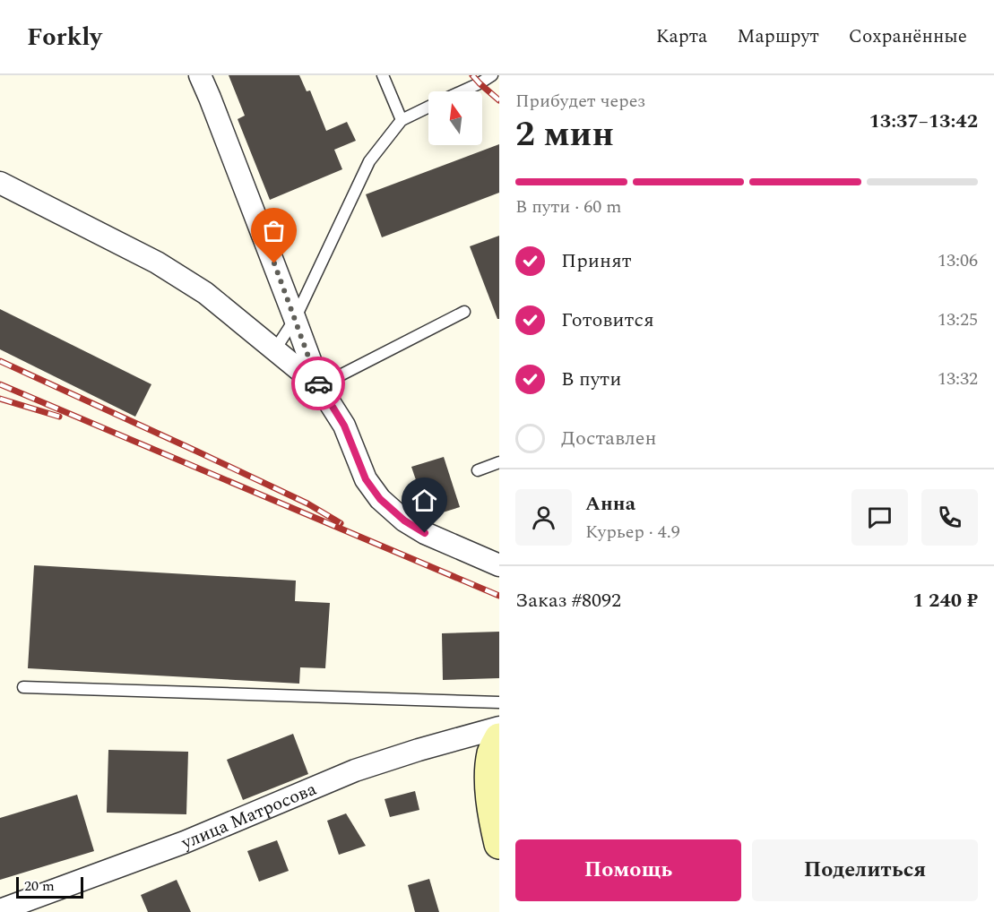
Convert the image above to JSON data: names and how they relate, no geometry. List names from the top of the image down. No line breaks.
{"streets":{"street":["улица Матросова"]},"scale_bar":"20 m","north":"top","page":{"header":"Forkly","nav":["Карта","Маршрут","Сохранённые"],"heading":["2 мин","Прибудет через","13:37–13:42"],"panel":["Анна","Курьер · 4.9","Заказ #8092","1 240 ₽"],"bar":"В пути · 60 m","list":[["Принят","13:06"],["Готовится","13:25"],["В пути","13:32"],"Доставлен"],"buttons":["Помощь","Поделиться"],"scale":"20 m"}}
